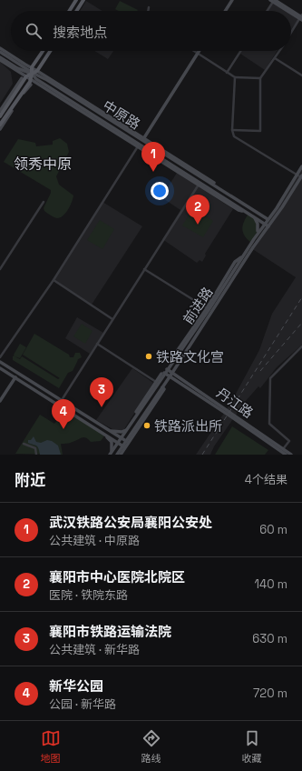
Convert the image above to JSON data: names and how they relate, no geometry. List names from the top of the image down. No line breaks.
{"streets":{"main road":["中原路","前进路","丹江路"]},"crossings":[["中原路","前进路"],["前进路","丹江路"]],"districts":["领秀中原"],"places":["铁路文化宫","铁路派出所"],"page":{"search":"搜索地点","pins":["1","2","3","4"],"heading":["附近","4个结果"],"list":[{"mark":"1","name":"武汉铁路公安局襄阳公安处","note":"公共建筑 · 中原路","value":"60 m"},{"mark":"2","name":"襄阳市中心医院北院区","note":"医院 · 铁院东路","value":"140 m"},{"mark":"3","name":"襄阳市铁路运输法院","note":"公共建筑 · 新华路","value":"630 m"},{"mark":"4","name":"新华公园","note":"公园 · 新华路","value":"720 m"}],"nav":["地图","路线","收藏"]}}
